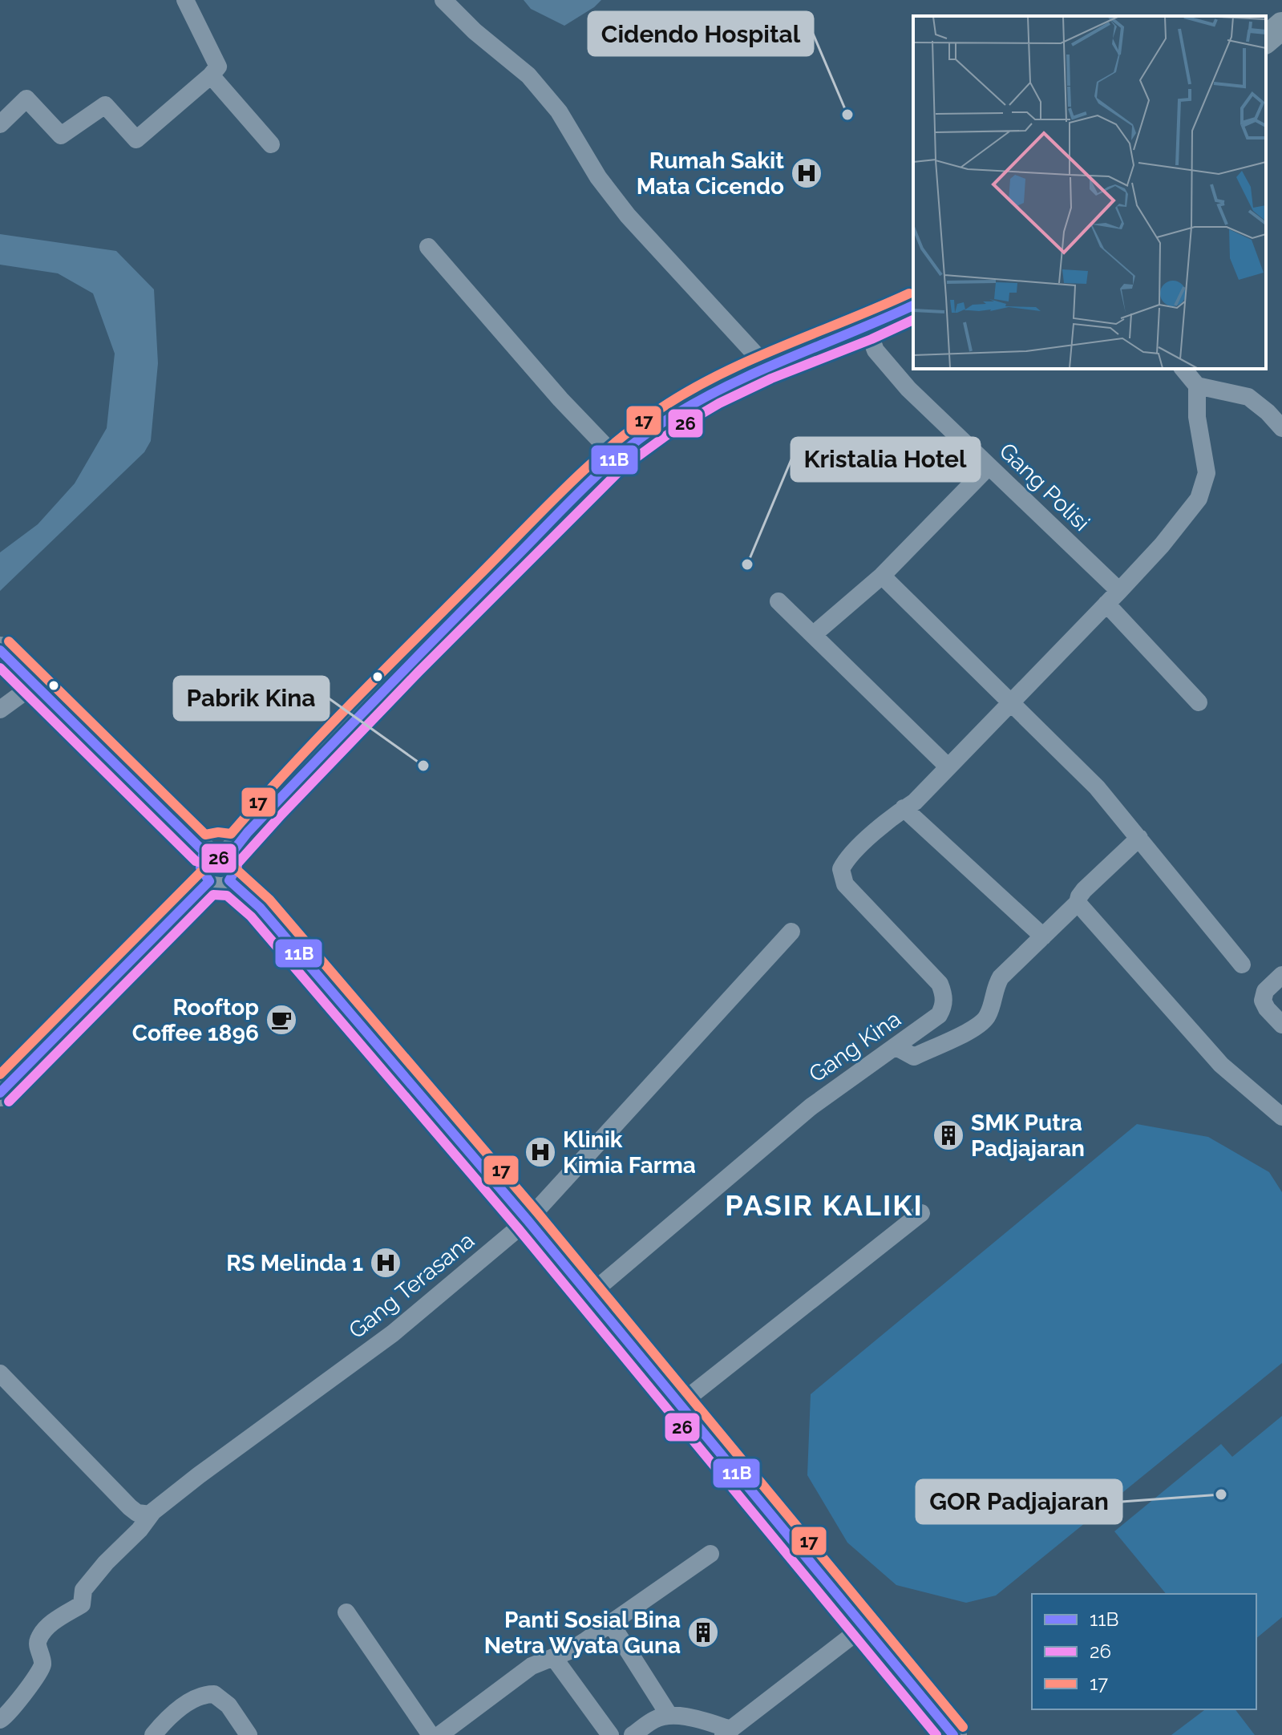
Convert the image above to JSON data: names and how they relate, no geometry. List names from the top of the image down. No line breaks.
{"streets":{"street":["Gang Polisi","Gang Kina","Gang Terasana"]},"districts":["PASIR KALIKI"],"places":{"other":["Cidendo Hospital","Kristalia Hotel","Pabrik Kina","GOR Padjajaran"],"hospital":["Rumah Sakit Mata Cicendo","Klinik Kimia Farma","RS Melinda 1"],"cafe":["Rooftop Coffee 1896"],"building":["SMK Putra Padjajaran","Panti Sosial Bina Netra Wyata Guna"]},"lines":["transit line 17","transit line 11B","transit line 26"],"legend":["11B","26","17"]}
